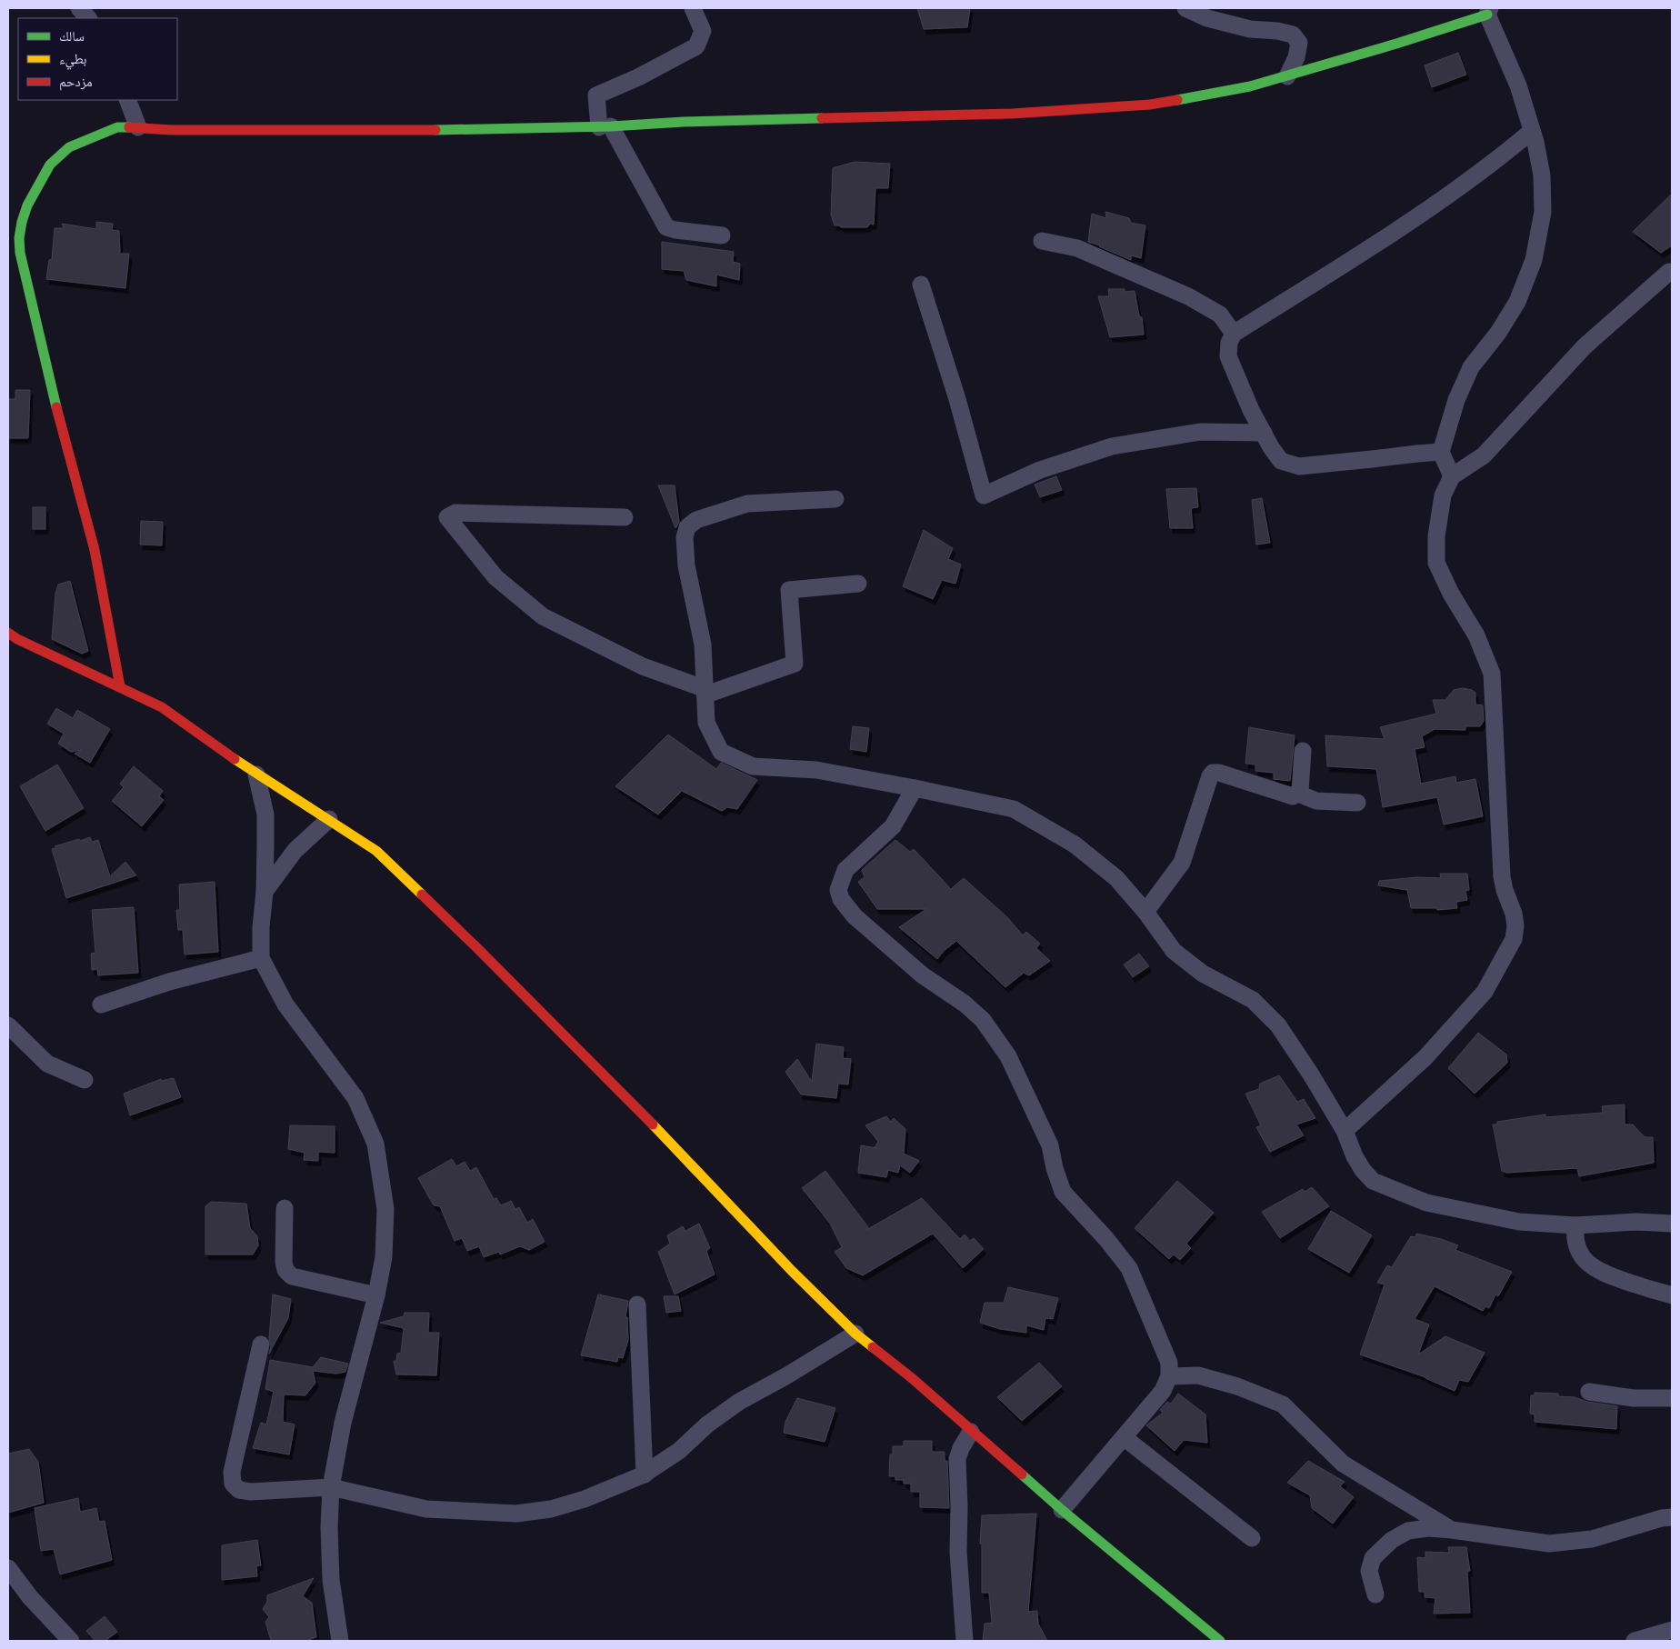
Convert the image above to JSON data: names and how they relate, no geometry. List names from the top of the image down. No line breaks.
{"legend":["سالك","بطيء","مزدحم"]}
